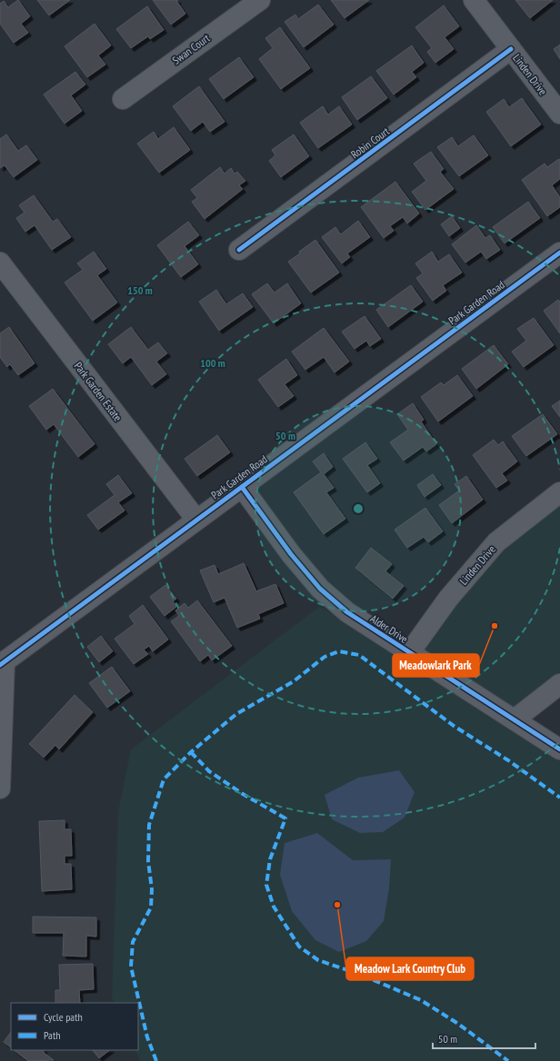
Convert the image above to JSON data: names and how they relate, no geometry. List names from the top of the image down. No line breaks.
{"streets":{"street":["Swan Court","Linden Drive","Robin Court","Park Garden Road","Park Garden Estate","Alder Drive"]},"crossings":[["Linden Drive","Robin Court"],["Linden Drive","Alder Drive"],["Park Garden Road","Park Garden Estate"],["Park Garden Road","Alder Drive"]],"places":["Meadowlark Park","Meadow Lark Country Club"],"legend":["Cycle path","Path"],"scale_bar":"50 m","rings":["150 m","100 m","50 m"]}
